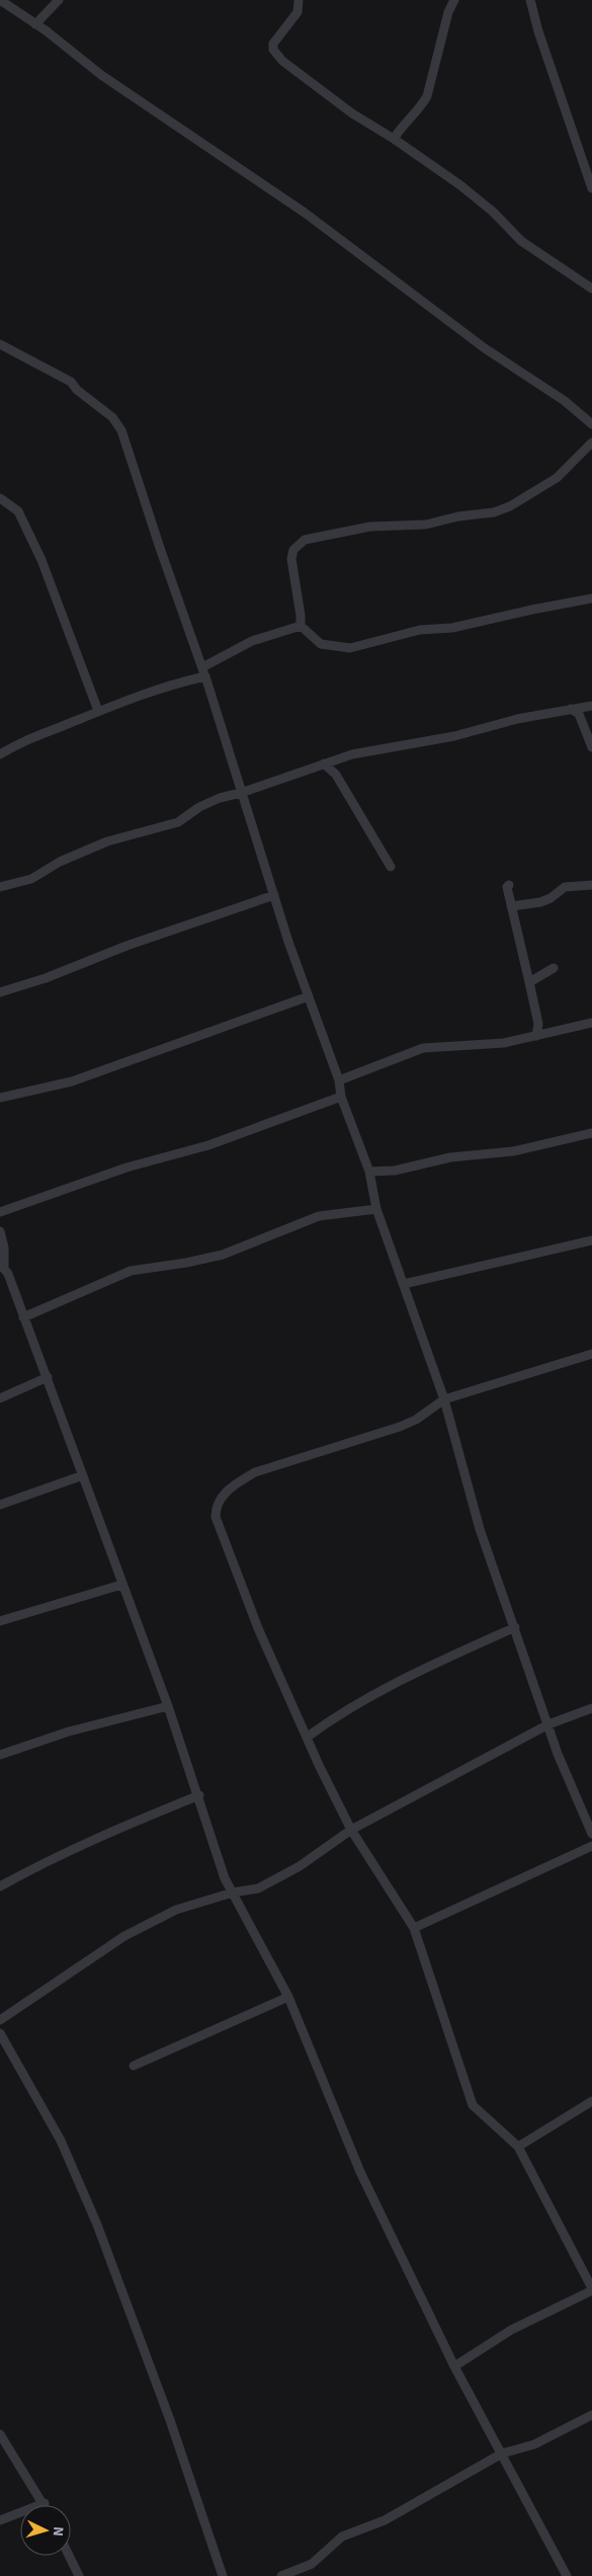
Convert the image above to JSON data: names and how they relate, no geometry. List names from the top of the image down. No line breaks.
{"north":"right"}
